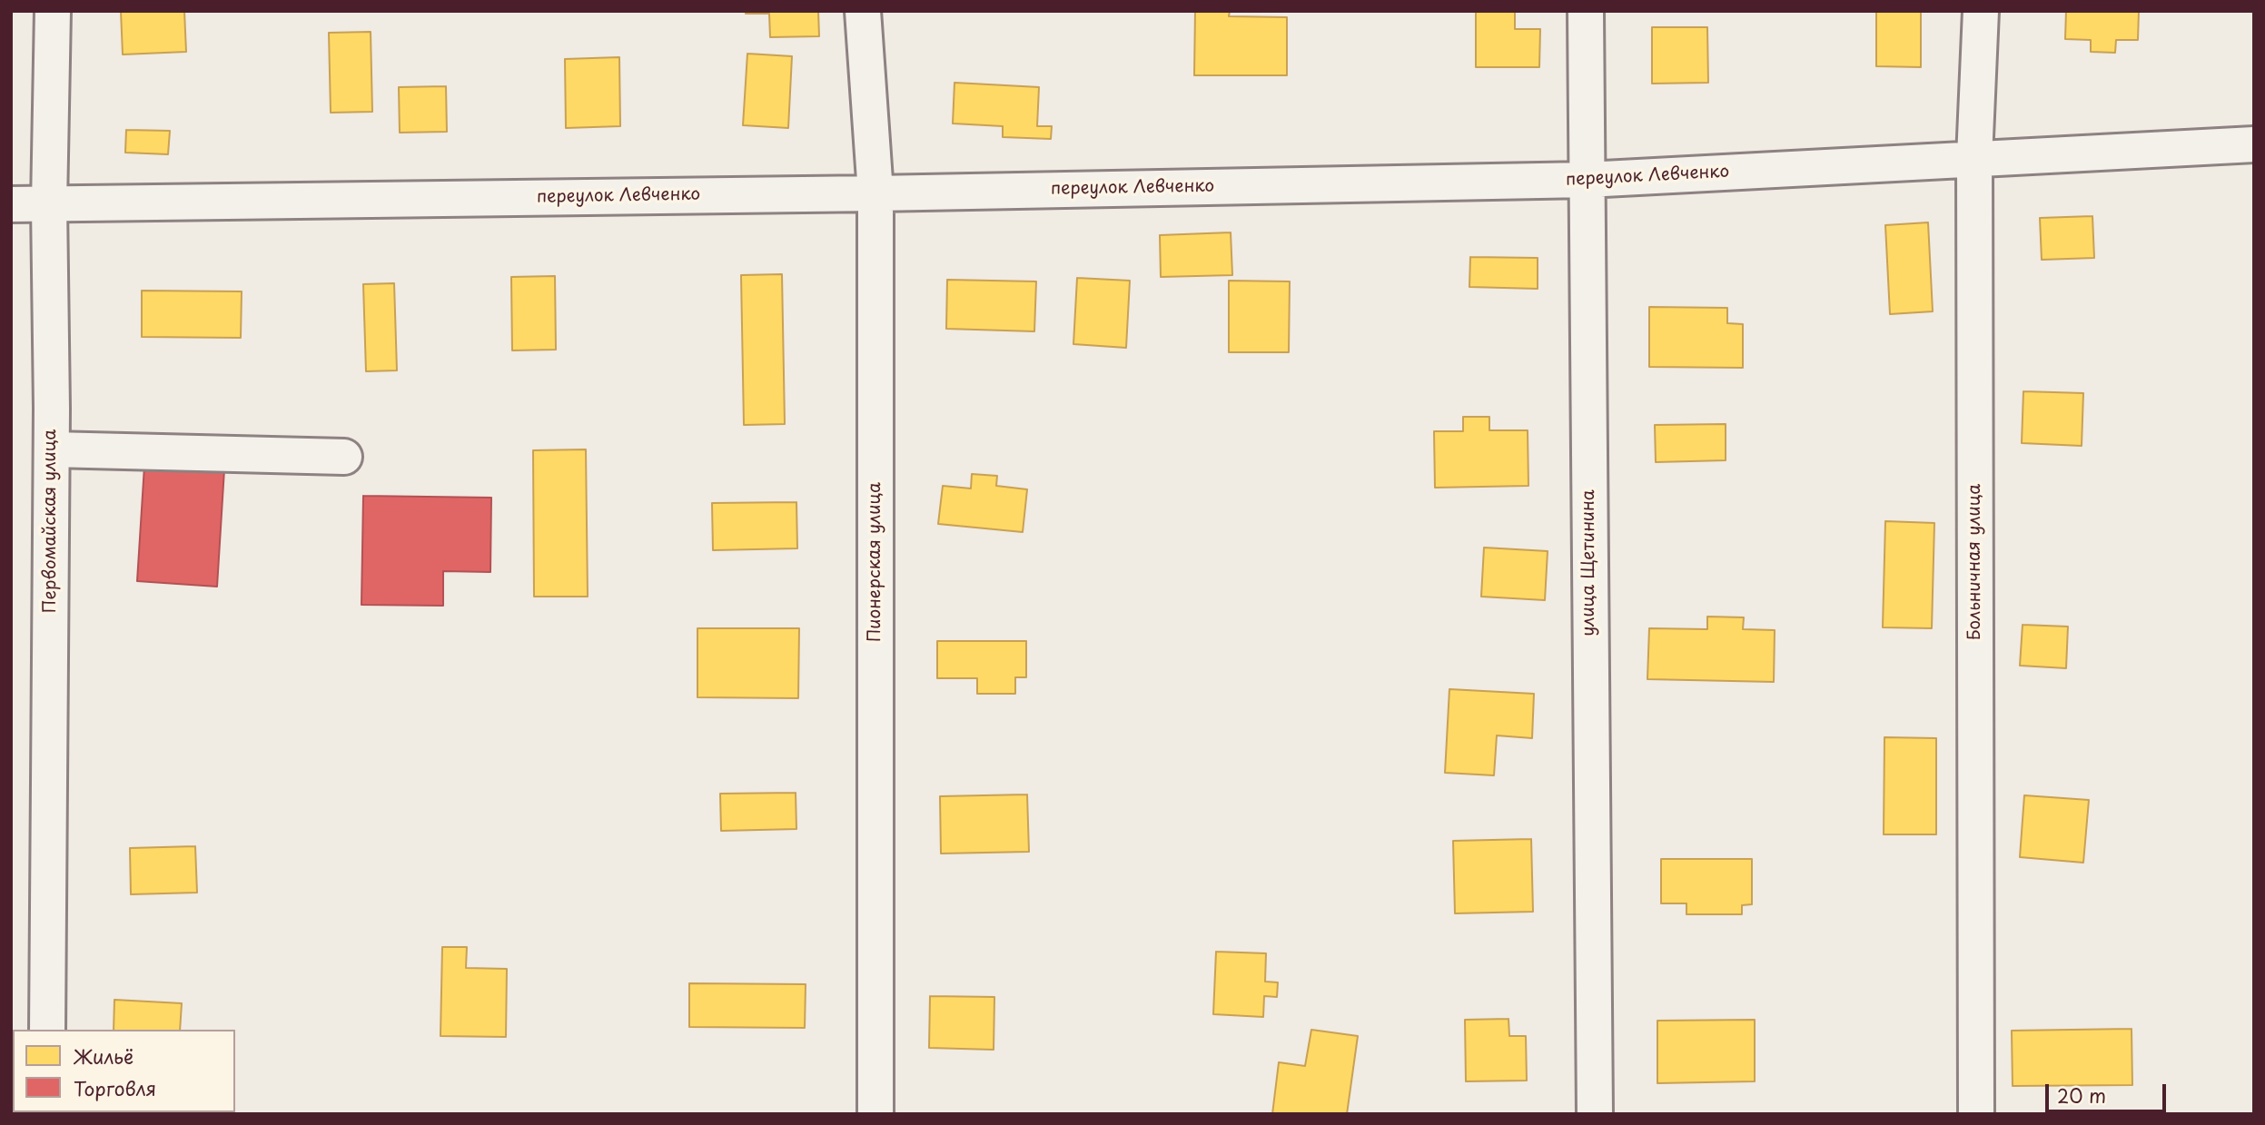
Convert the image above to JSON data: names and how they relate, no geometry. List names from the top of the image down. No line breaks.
{"streets":{"street":["переулок Левченко","Первомайская улица","Пионерская улица","Больничная улица","улица Щетинина"]},"crossings":[["переулок Левченко","Первомайская улица"],["переулок Левченко","Пионерская улица"],["переулок Левченко","Больничная улица"],["переулок Левченко","улица Щетинина"]],"legend":["Жильё","Торговля"],"scale_bar":"20 m"}
